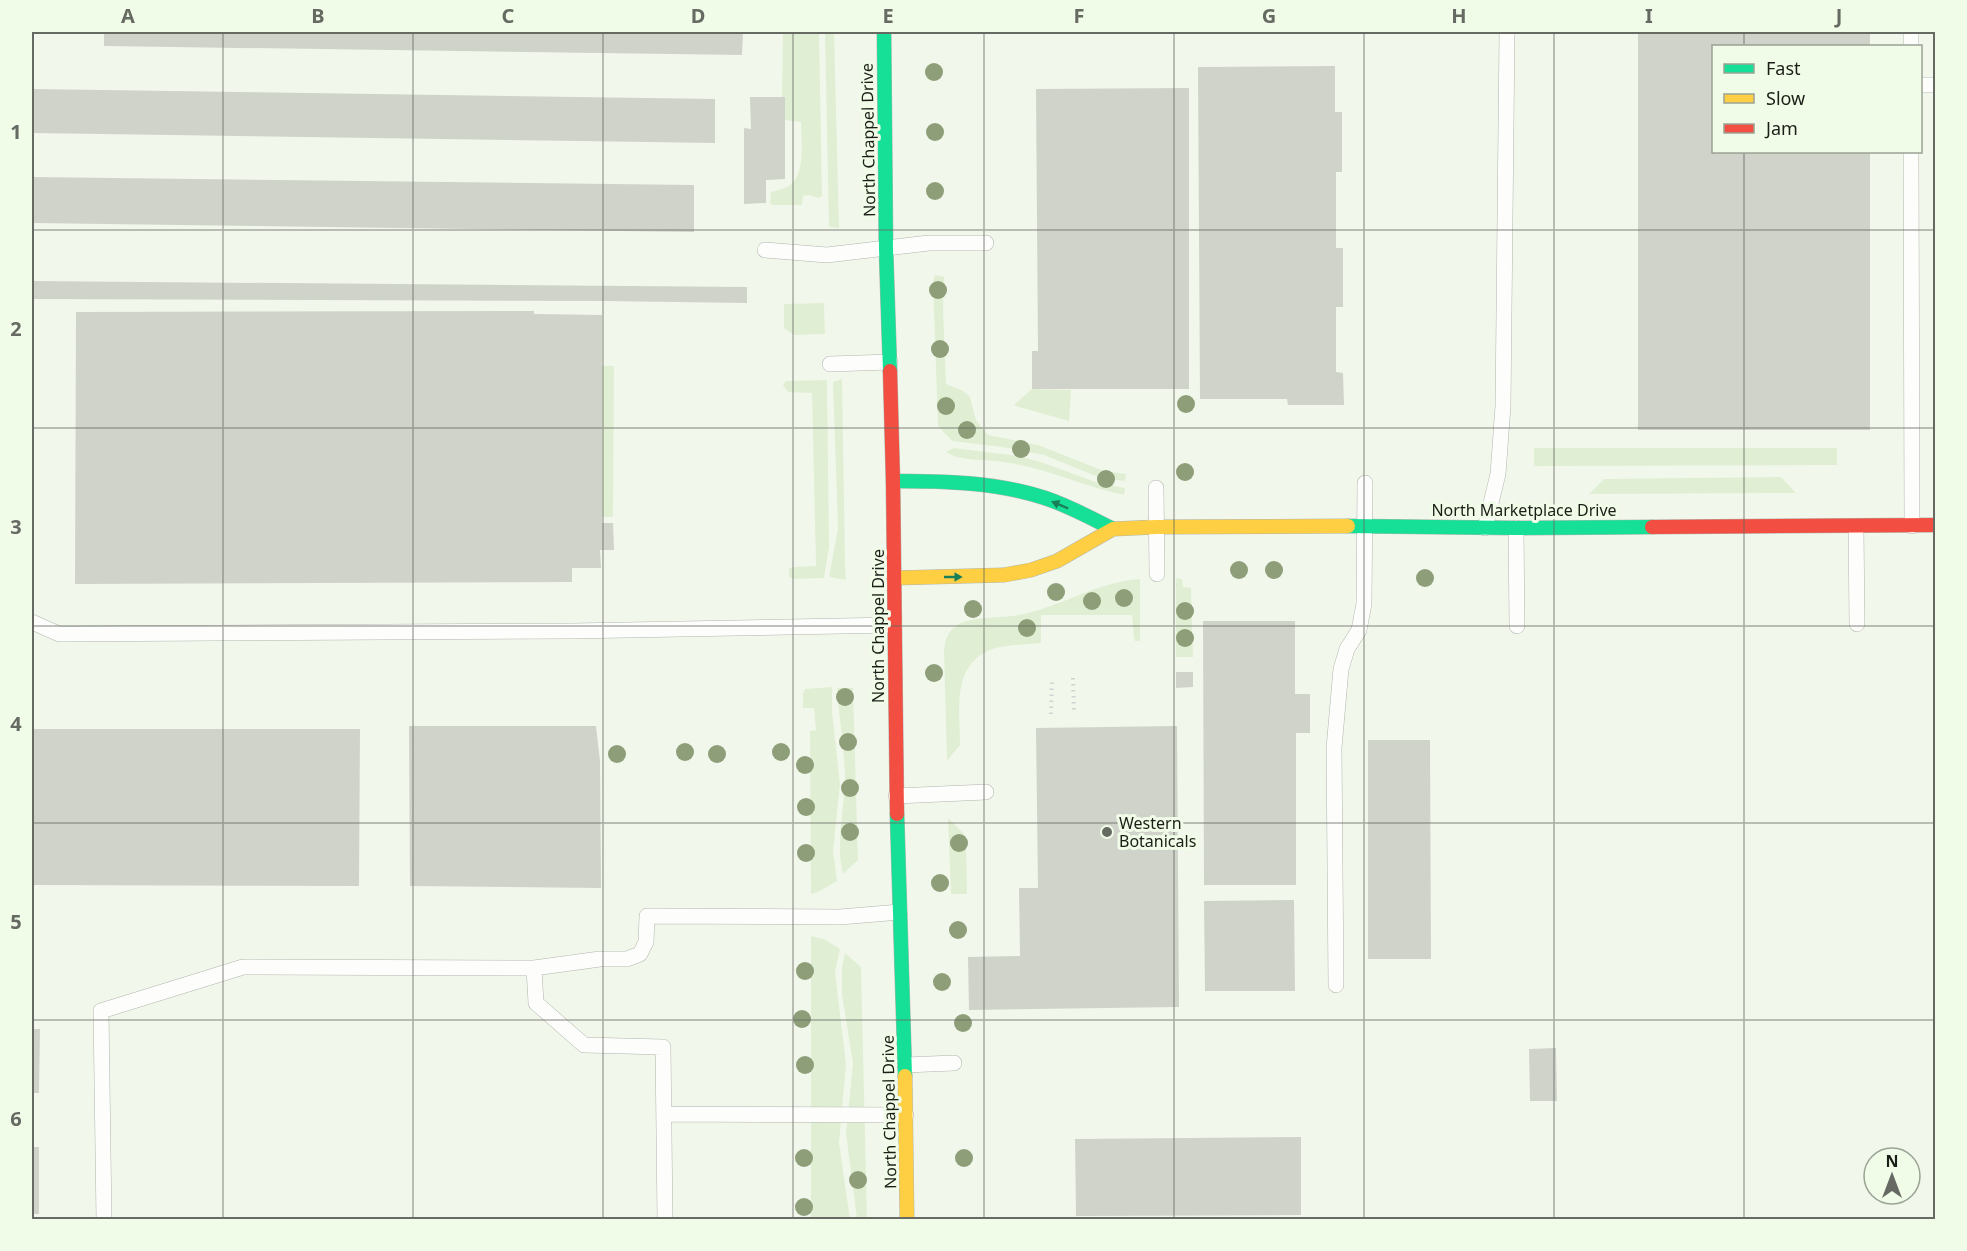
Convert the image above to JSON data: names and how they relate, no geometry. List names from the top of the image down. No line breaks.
{"streets":{"street":["North Chappel Drive","North Marketplace Drive"]},"places":["Western Botanicals"],"legend":["Fast","Slow","Jam"],"north":"top","grid":{"columns":["A","B","C","D","E","F","G","H","I","J"],"rows":["1","2","3","4","5","6"]}}
